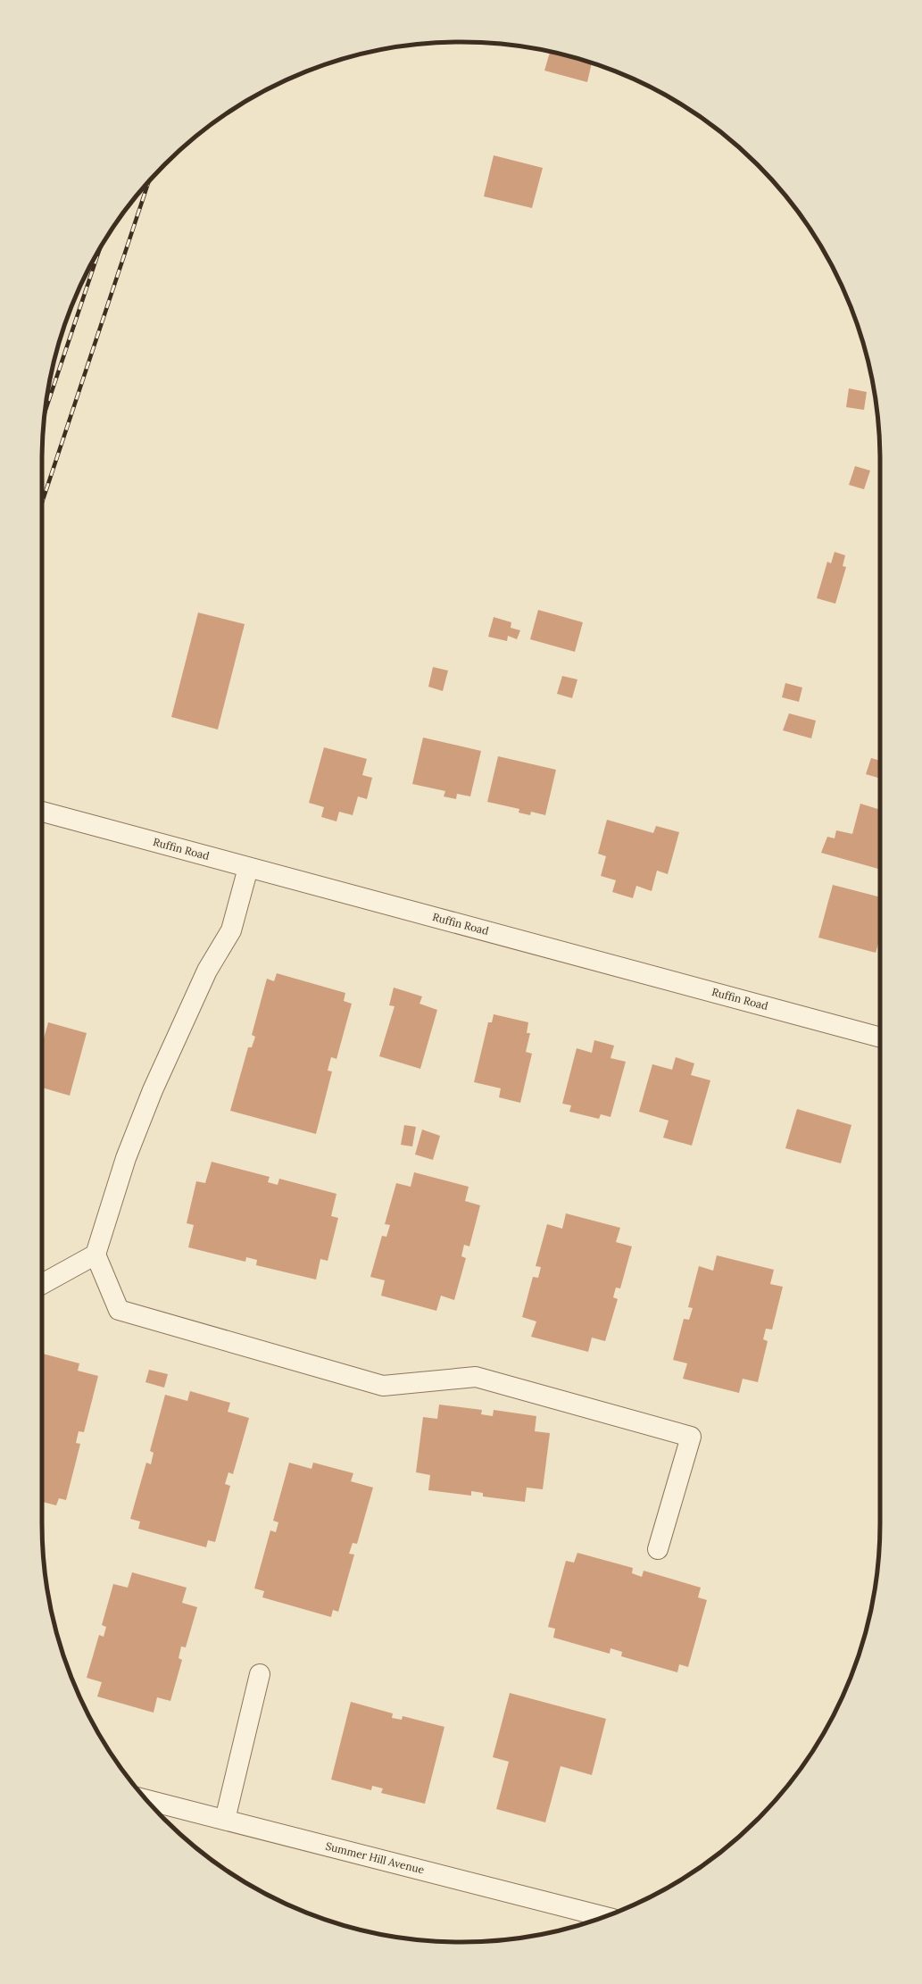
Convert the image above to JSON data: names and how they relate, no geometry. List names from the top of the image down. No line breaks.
{"streets":{"street":["Ruffin Road","Summer Hill Avenue"]}}
